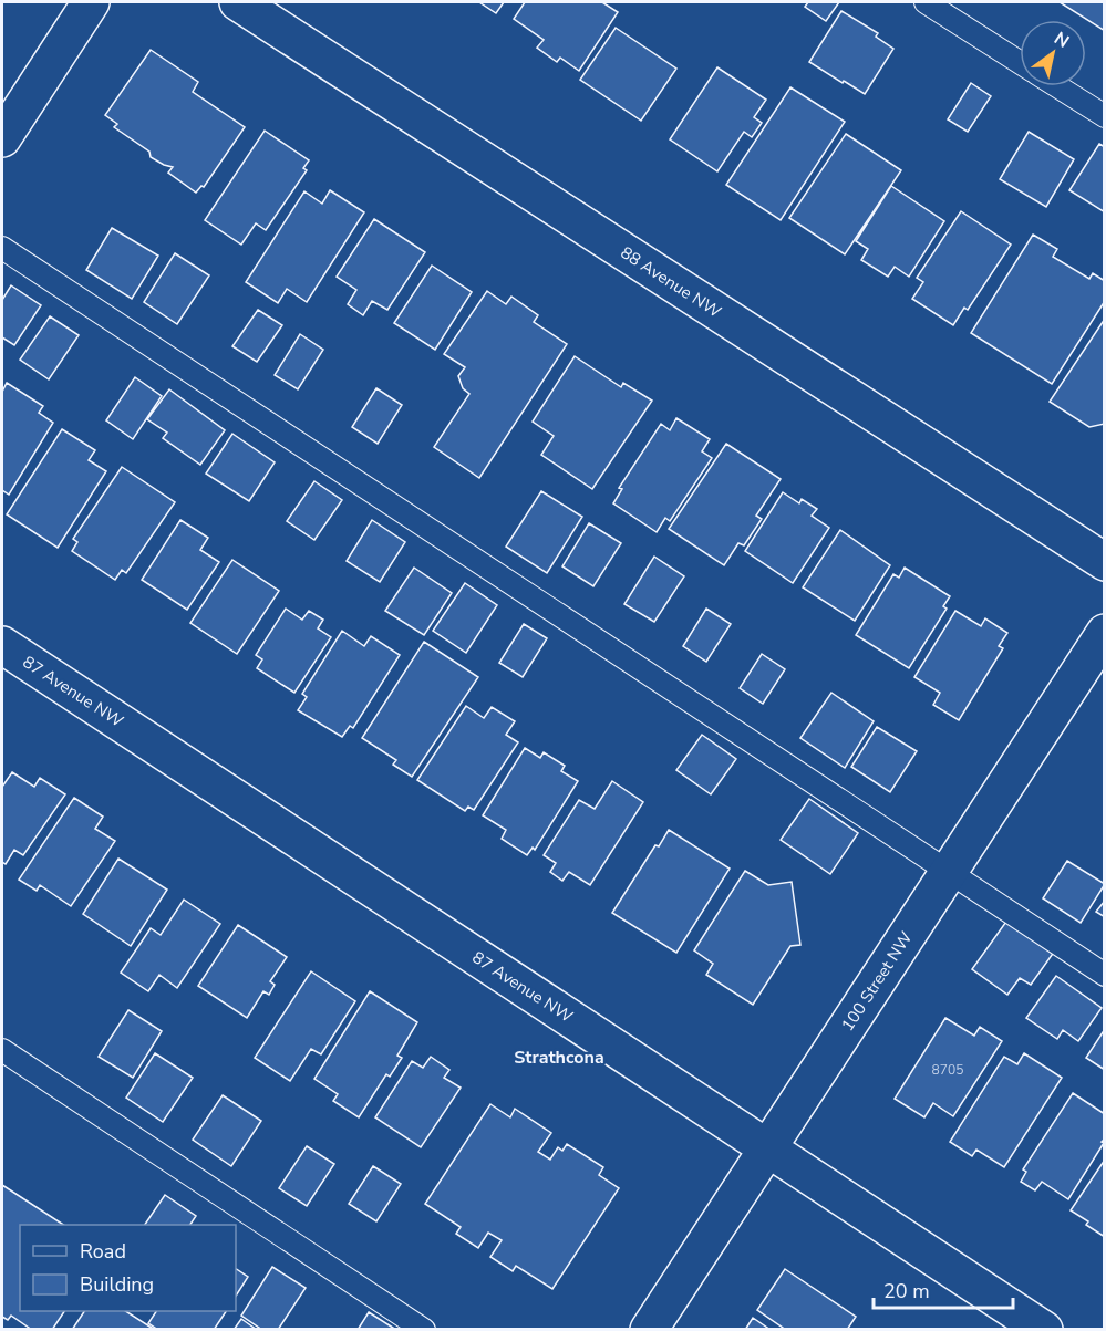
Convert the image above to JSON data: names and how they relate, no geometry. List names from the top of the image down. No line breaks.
{"streets":{"street":["88 Avenue NW","87 Avenue NW","100 Street NW"]},"crossings":[["87 Avenue NW","100 Street NW"]],"districts":["Strathcona"],"house_numbers":["8705"],"legend":["Road","Building"],"scale_bar":"20 m","north":"top right"}
